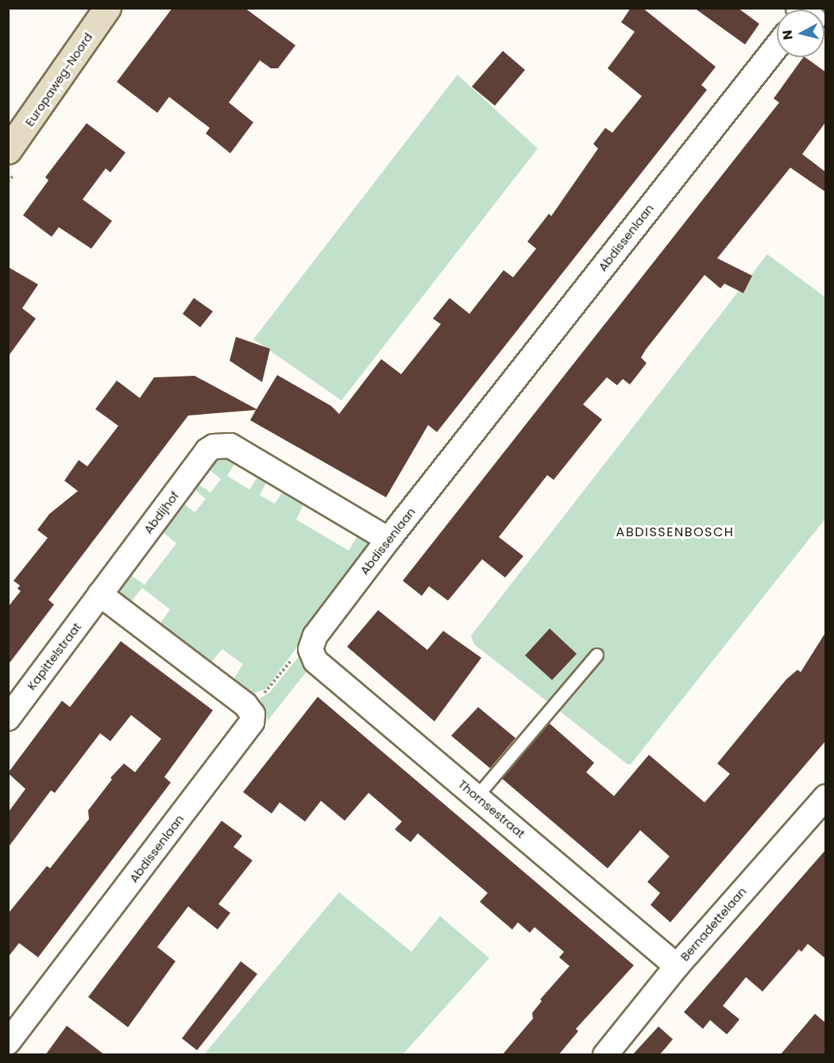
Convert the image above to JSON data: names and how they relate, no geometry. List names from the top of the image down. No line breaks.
{"streets":{"street":["Europaweg-Noord","Abdissenlaan","Abdijhof","Kapittelstraat","Thornsestraat","Bernadettelaan"]},"crossings":[["Abdissenlaan","Abdijhof"],["Abdissenlaan","Thornsestraat"],["Abdijhof","Kapittelstraat"],["Thornsestraat","Bernadettelaan"]],"districts":["ABDISSENBOSCH"],"north":"left"}
